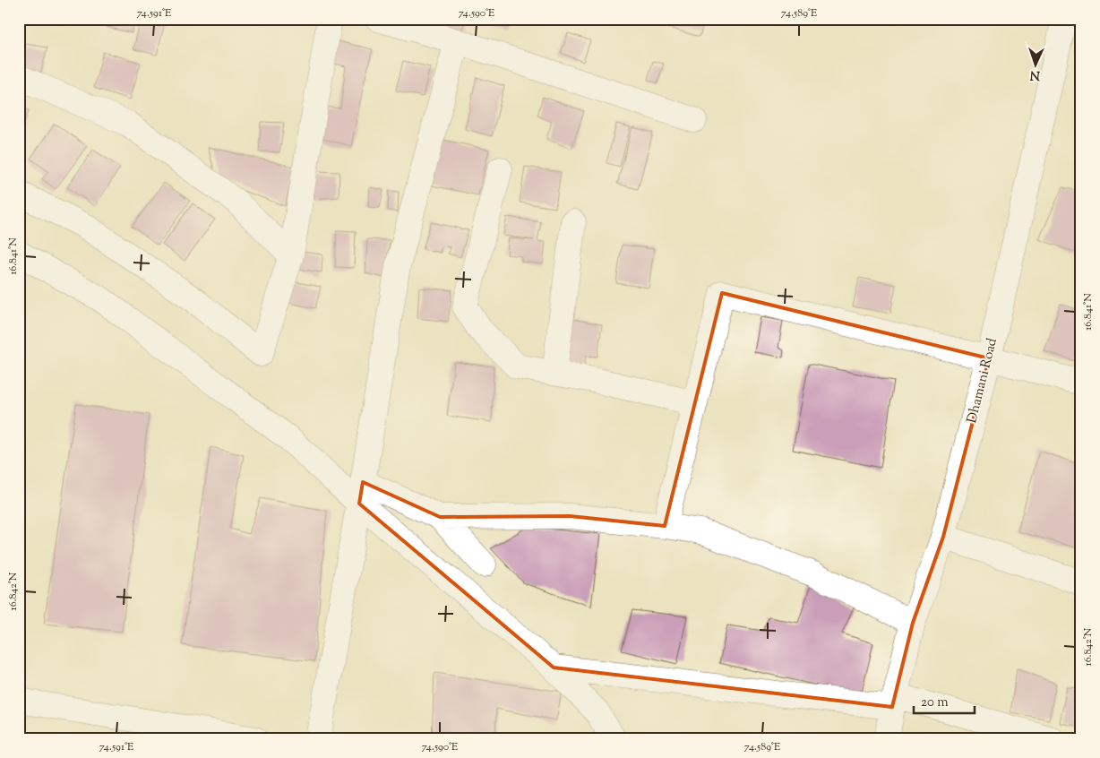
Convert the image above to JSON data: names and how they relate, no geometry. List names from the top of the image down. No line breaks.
{"streets":{"street":["Dhamani Road"]},"scale_bar":"20 m","north":"bottom","coordinates":["74.591°E","74.590°E","74.589°E","16.841°N","16.842°N"]}
